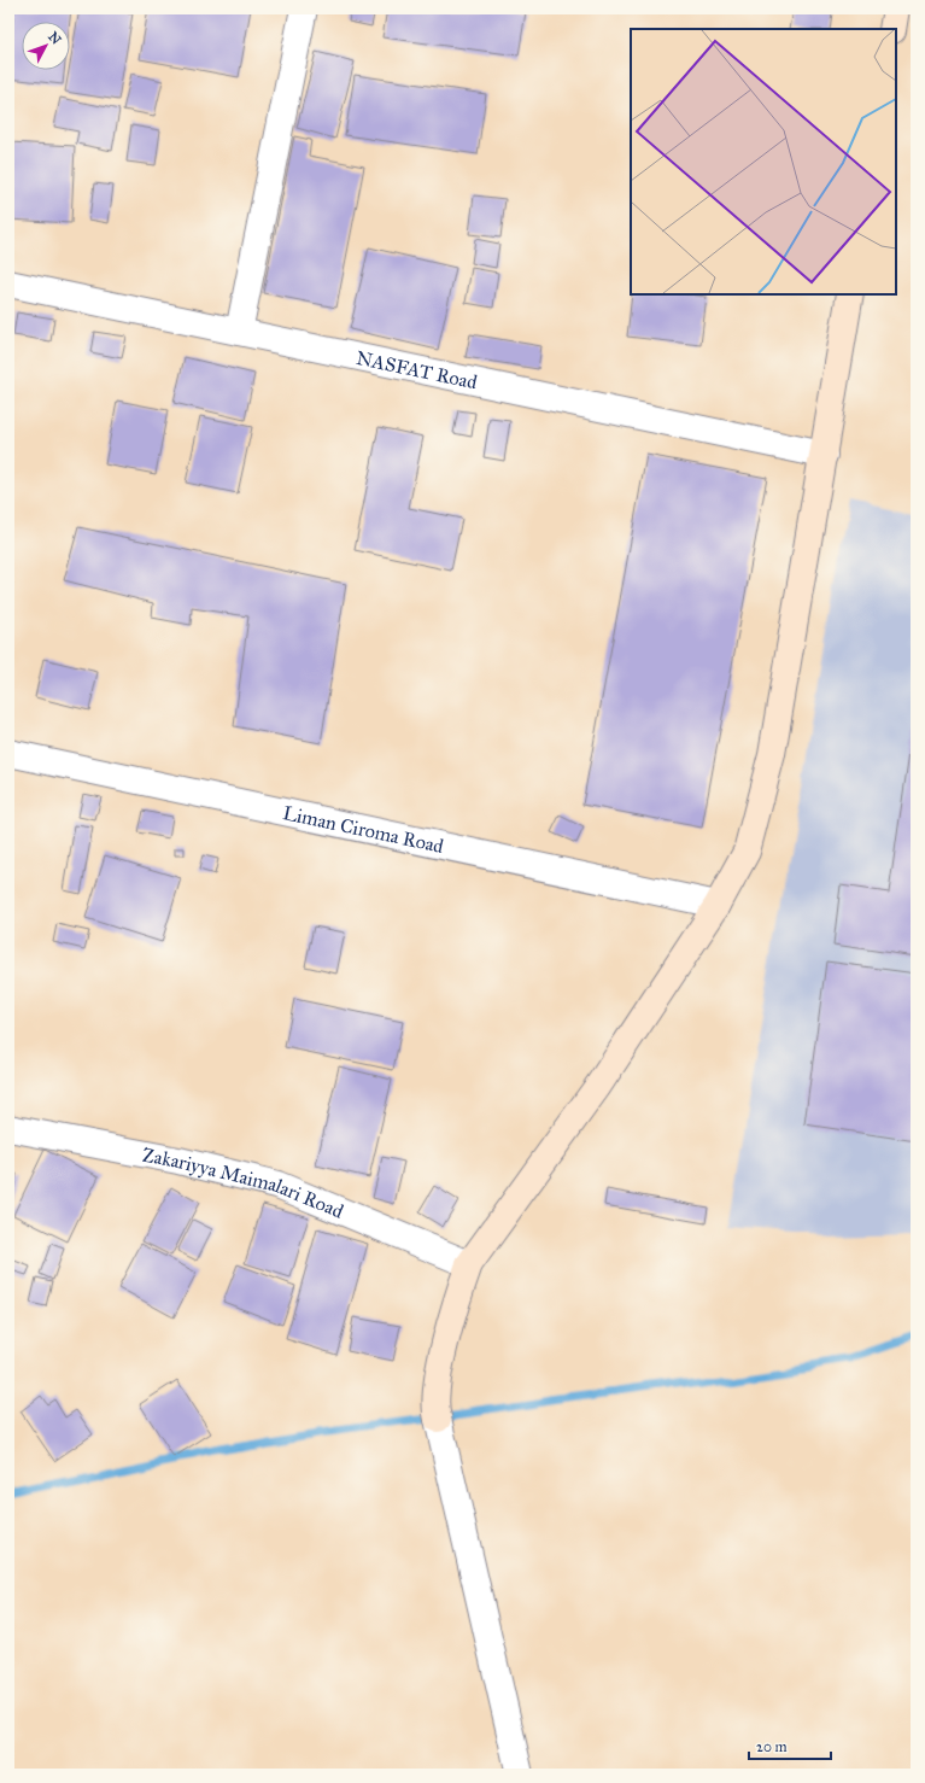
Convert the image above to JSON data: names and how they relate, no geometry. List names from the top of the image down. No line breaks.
{"streets":{"street":["NASFAT Road","Liman Ciroma Road","Zakariyya Maimalari Road"]},"scale_bar":"20 m","north":"top right"}
